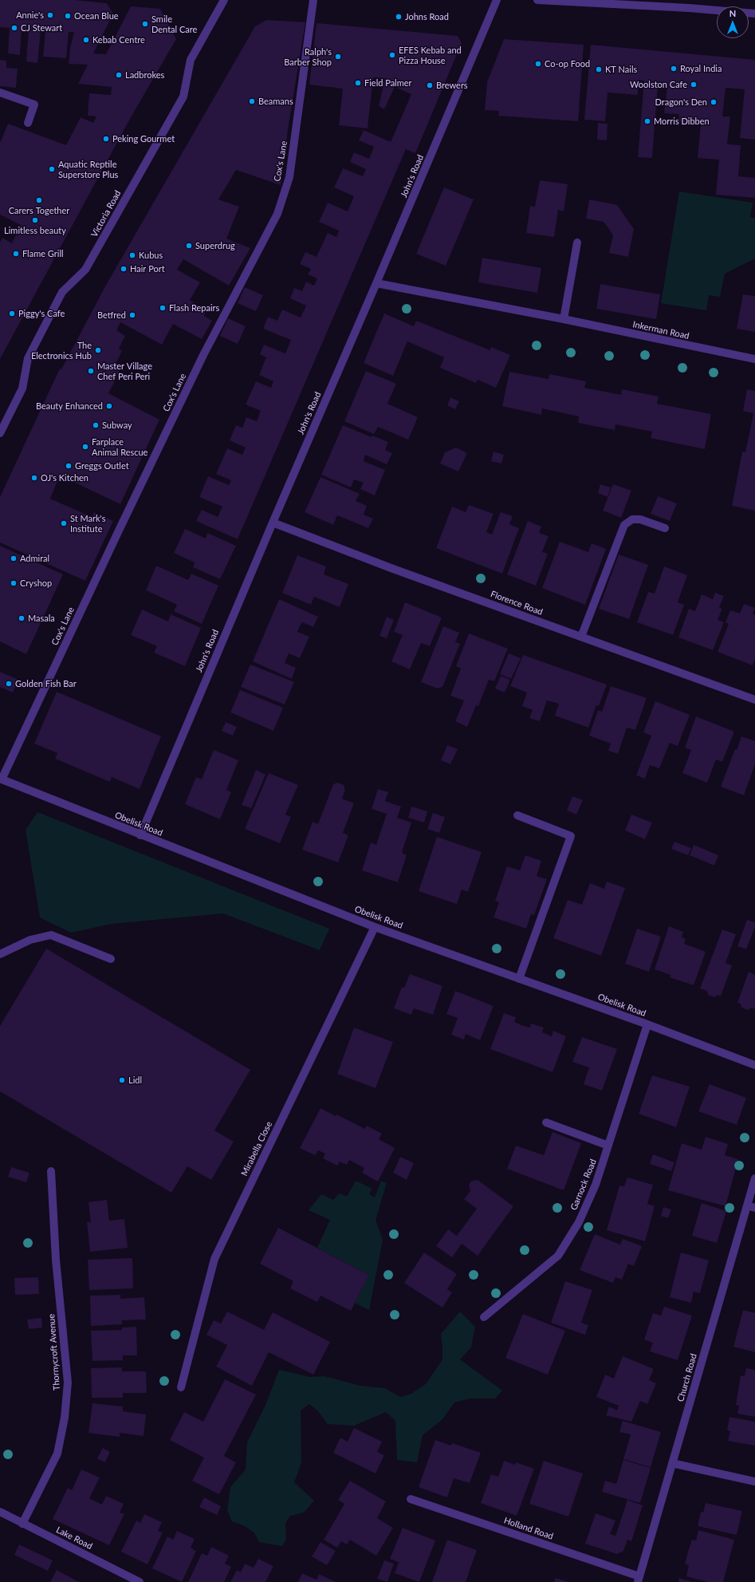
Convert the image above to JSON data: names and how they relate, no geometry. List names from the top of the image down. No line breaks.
{"streets":{"street":["Cox's Lane","John's Road","Victoria Road","Inkerman Road","Florence Road","Obelisk Road","Mirabella Close","Garnock Road","Thornycroft Avenue","Church Road","Holland Road","Lake Road"]},"crossings":[["Cox's Lane","Obelisk Road"],["John's Road","Inkerman Road"],["John's Road","Florence Road"],["John's Road","Obelisk Road"],["Obelisk Road","Mirabella Close"],["Obelisk Road","Garnock Road"],["Thornycroft Avenue","Lake Road"],["Church Road","Holland Road"]],"places":["Annie's","Ocean Blue","Johns Road","Smile Dental Care","CJ Stewart","Kebab Centre","EFES Kebab and Pizza House","Ralph's Barber Shop","Co-op Food","Royal India","KT Nails","Ladbrokes","Field Palmer","Woolston Cafe","Brewers","Beamans","Dragon's Den","Morris Dibben","Peking Gourmet","Aquatic Reptile Superstore Plus","Carers Together","Limitless beauty","Superdrug","Flame Grill","Kubus","Hair Port","Flash Repairs","Piggy's Cafe","Betfred","The Electronics Hub","Master Village Chef Peri Peri","Beauty Enhanced","Subway","Farplace Animal Rescue","Greggs Outlet","OJ's Kitchen","St Mark's Institute","Admiral","Cryshop","Masala","Golden Fish Bar","Lidl"],"north":"top"}
